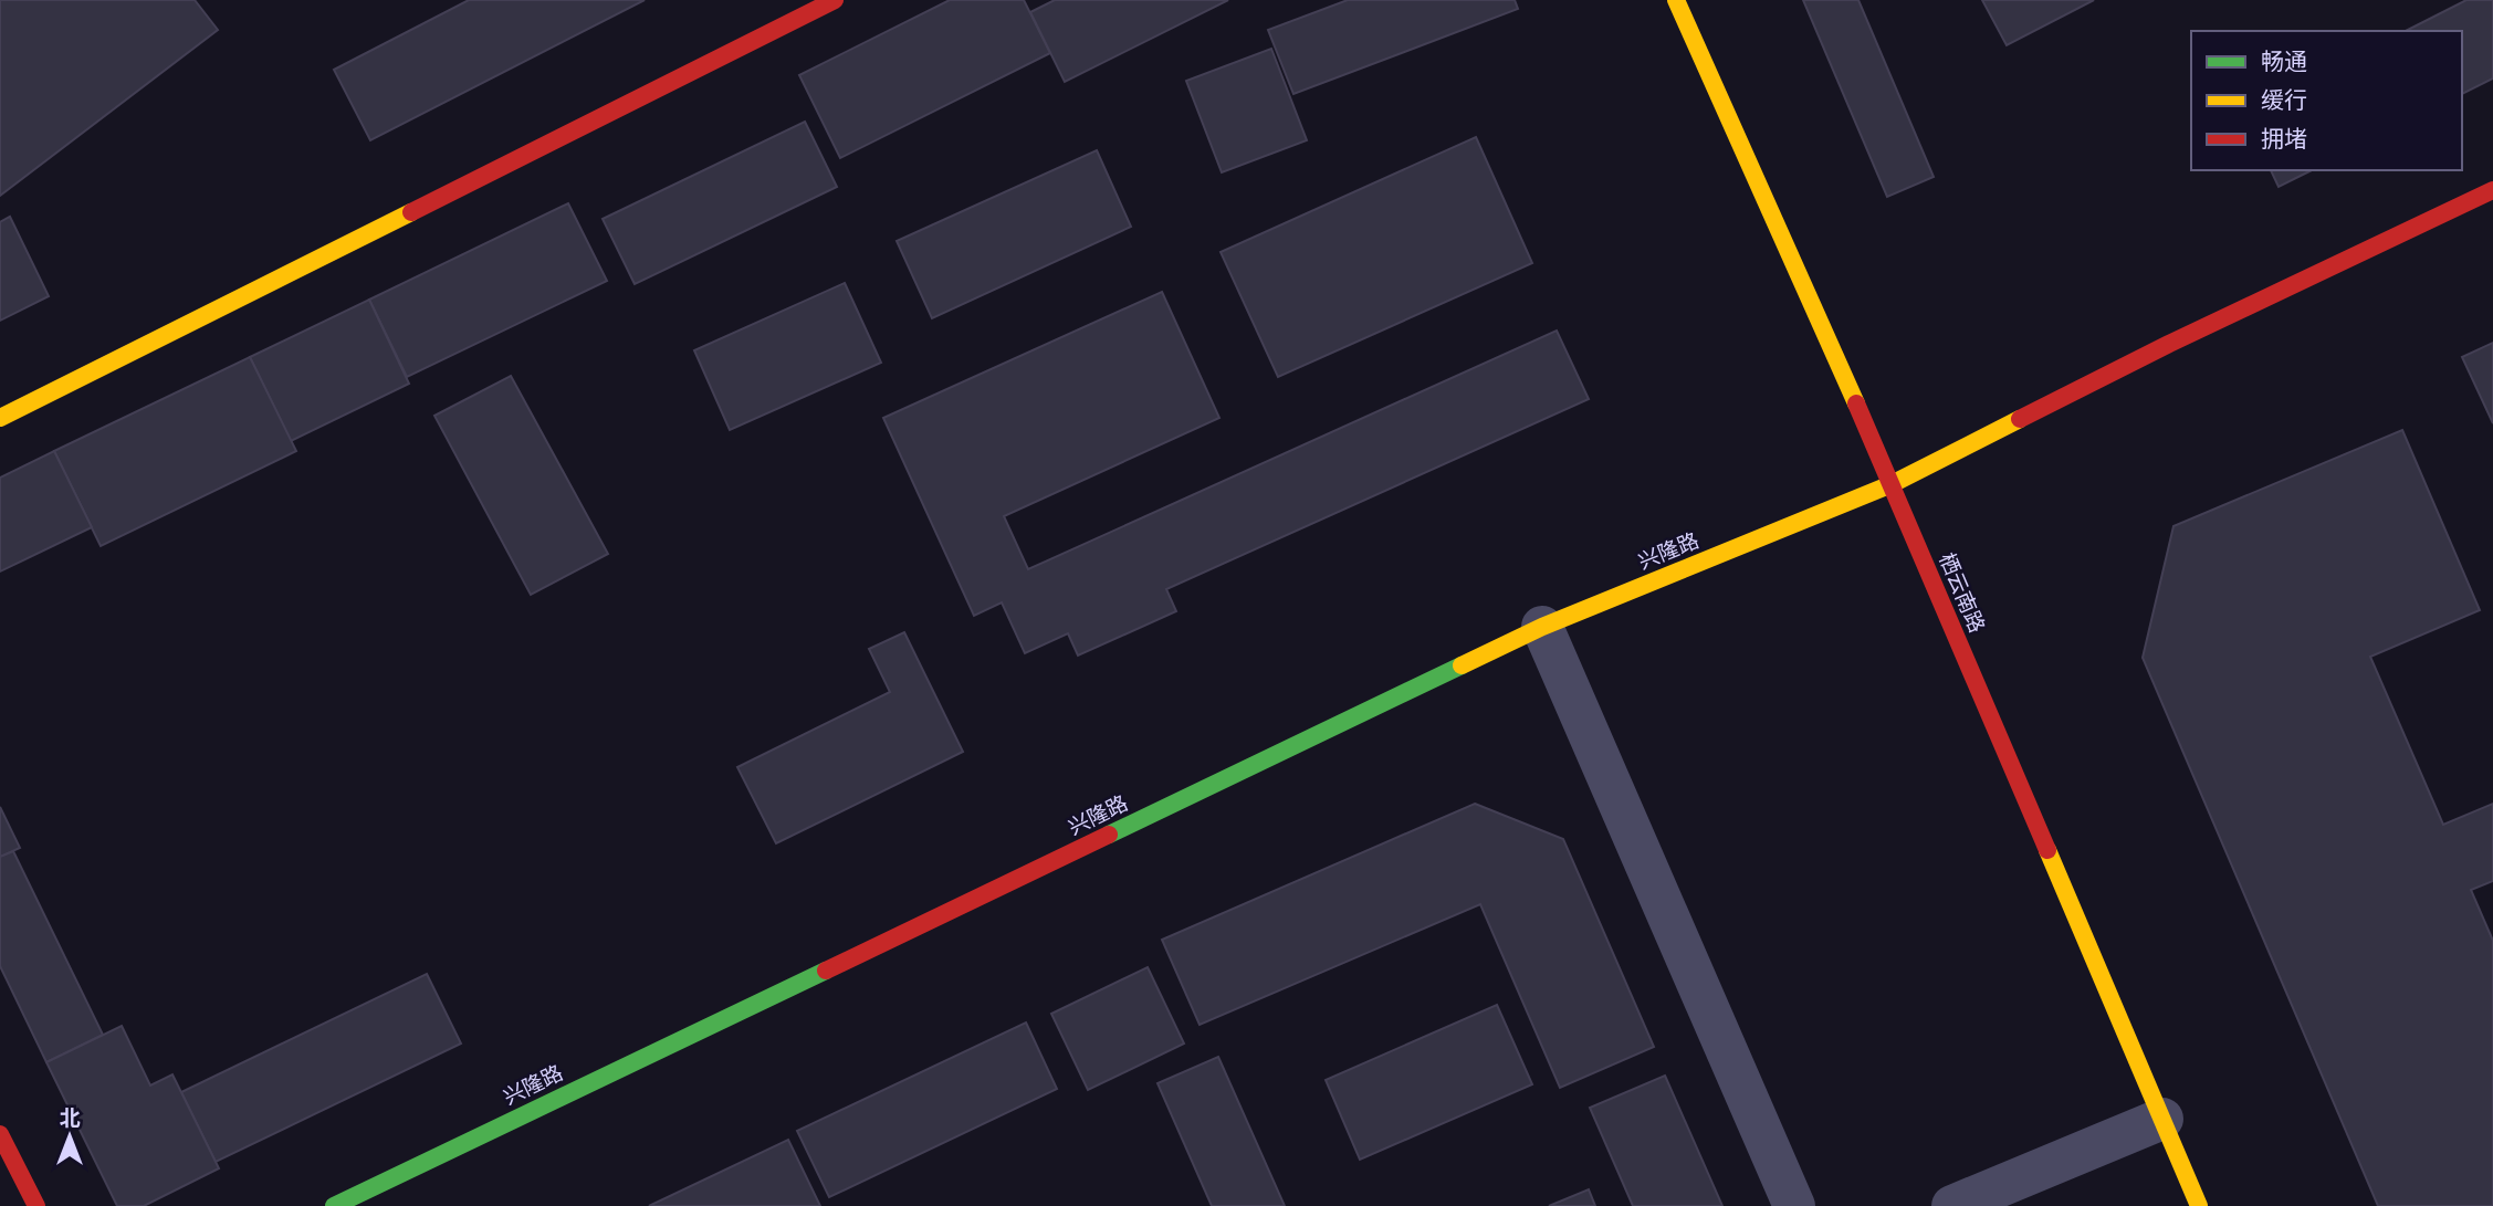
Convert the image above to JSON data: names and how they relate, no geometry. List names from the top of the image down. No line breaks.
{"streets":{"street":["兴隆路","栖云南路"]},"crossings":[["兴隆路","栖云南路"]],"legend":["畅通","缓行","拥堵"],"north":"top"}
